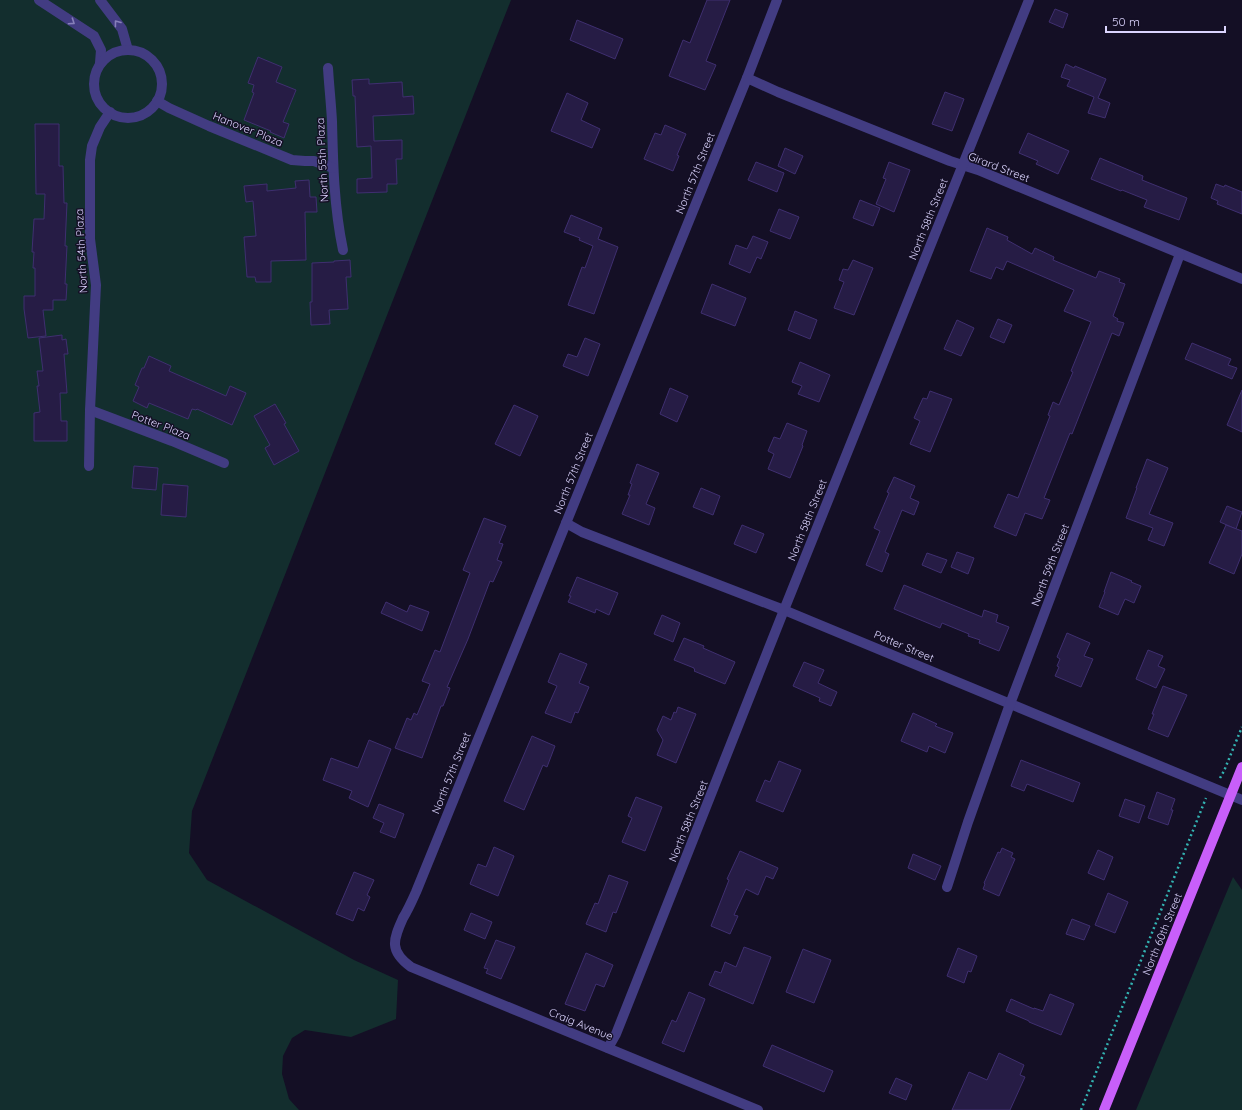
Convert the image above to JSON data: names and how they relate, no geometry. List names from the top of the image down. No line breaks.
{"streets":{"main road":["North 60th Street"],"street":["Hanover Plaza","North 55th Plaza","Girard Street","North 57th Street","North 58th Street","North 54th Plaza","Potter Plaza","North 59th Street","Potter Street","Craig Avenue"]},"crossings":[["Hanover Plaza","North 55th Plaza"],["Hanover Plaza","North 54th Plaza"],["Girard Street","North 57th Street"],["Girard Street","North 58th Street"],["Girard Street","North 59th Street"],["North 57th Street","Potter Street"],["North 57th Street","Craig Avenue"],["North 58th Street","Potter Street"],["North 58th Street","Craig Avenue"],["North 54th Plaza","Potter Plaza"],["North 59th Street","Potter Street"],["Potter Street","North 60th Street"]],"scale_bar":"50 m"}
